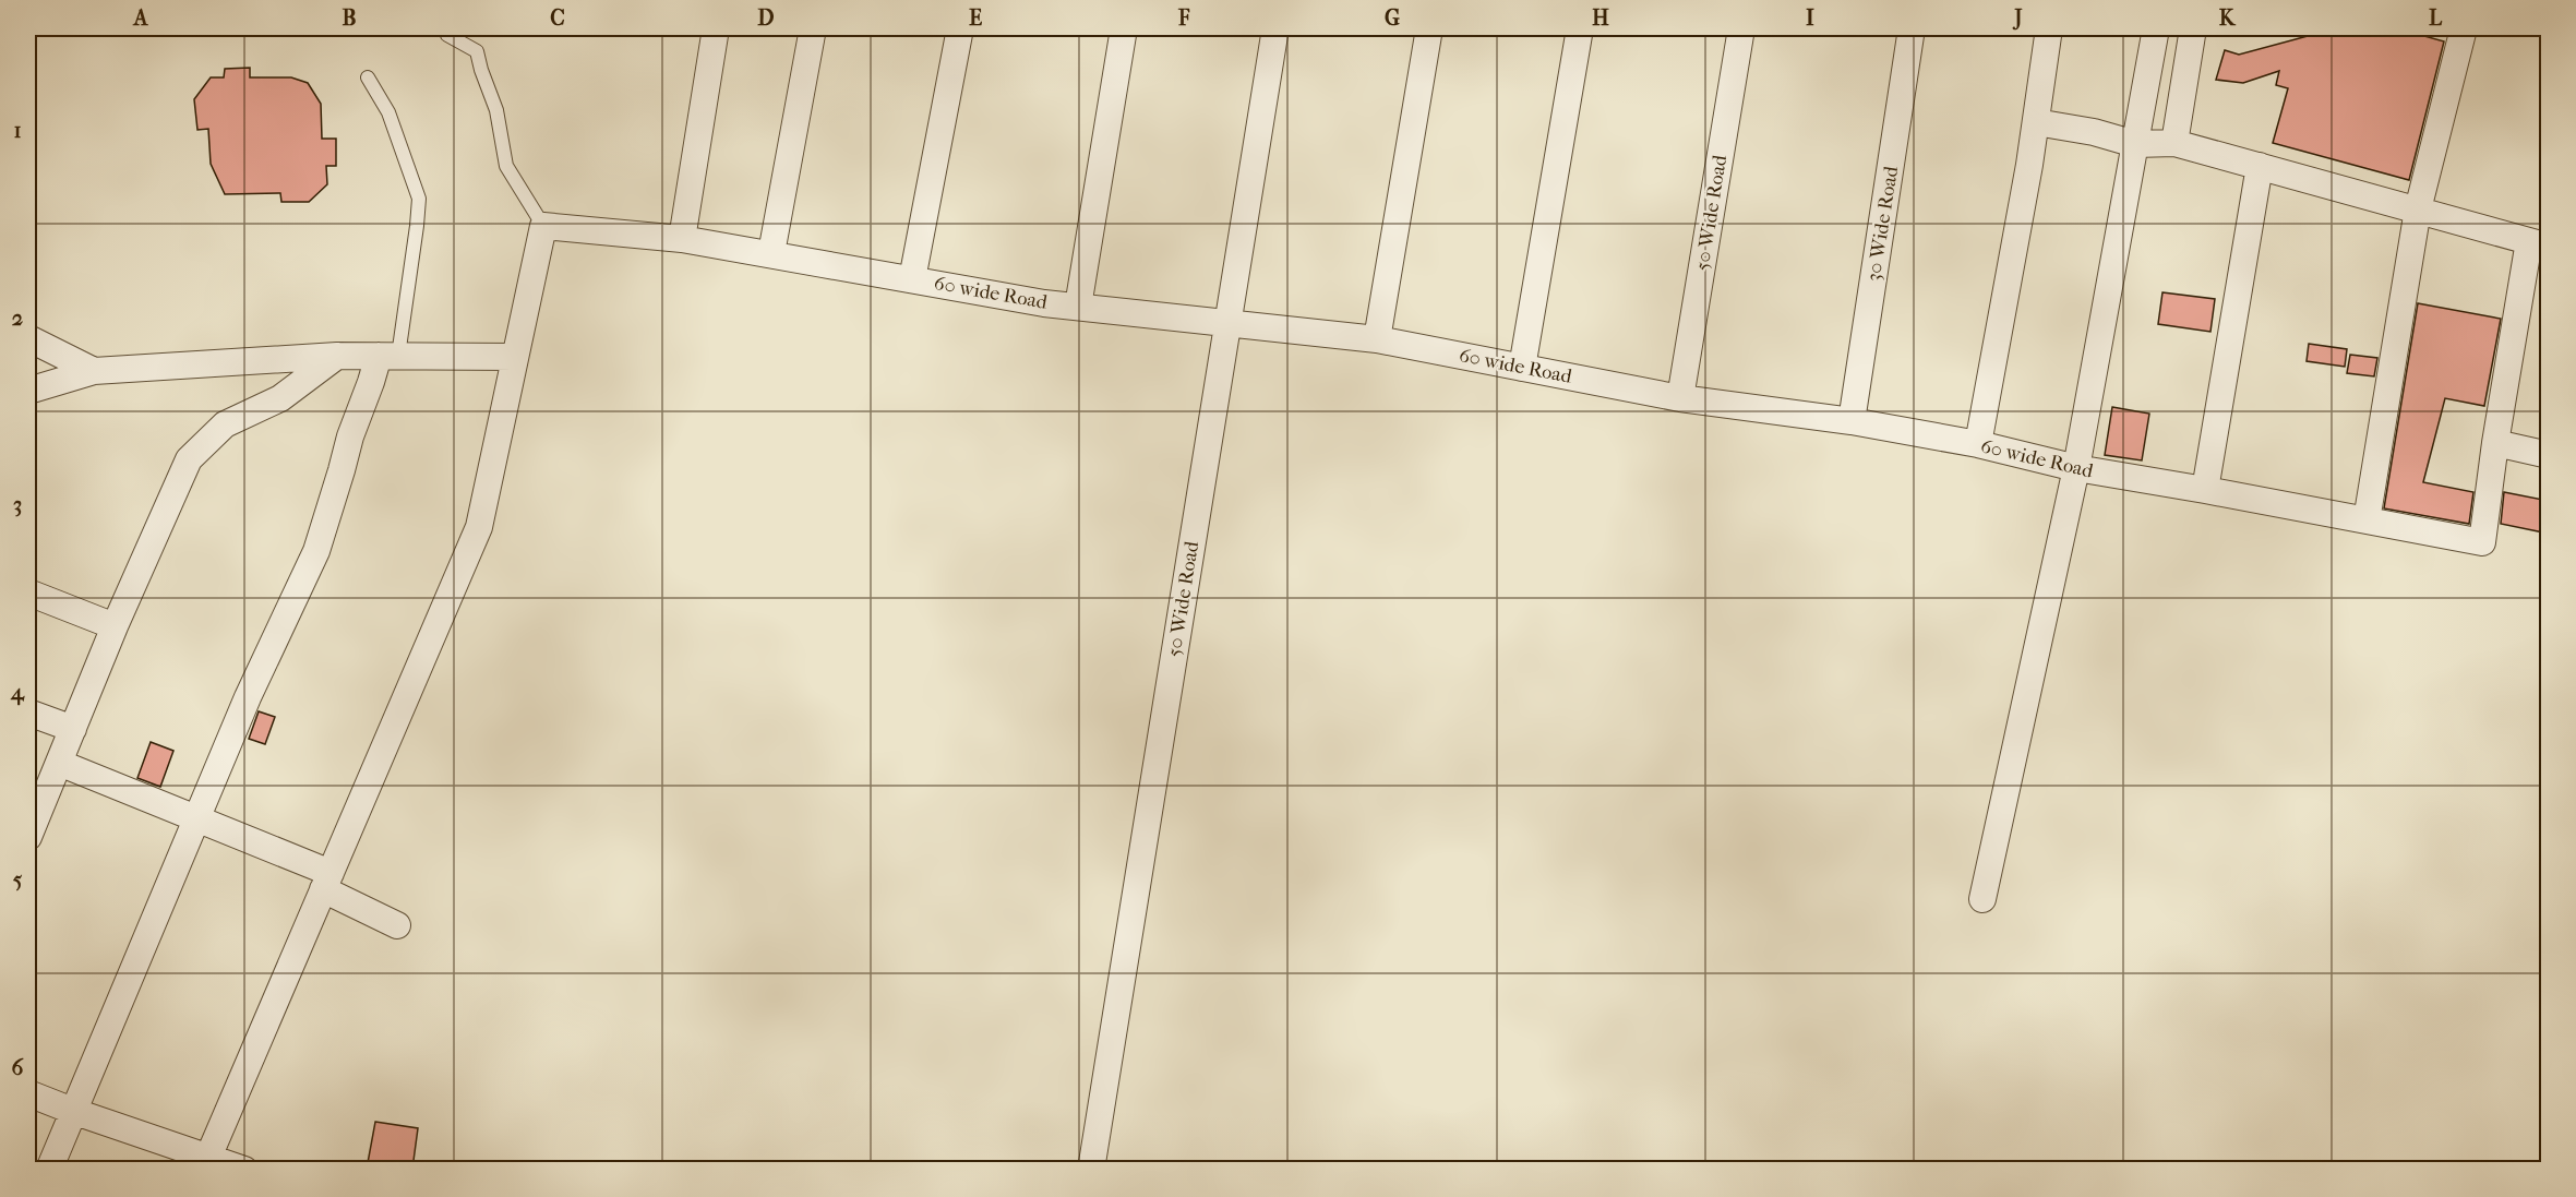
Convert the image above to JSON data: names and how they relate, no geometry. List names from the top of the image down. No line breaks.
{"streets":{"street":["50 Wide Road","30 Wide Road","60 wide Road"]},"crossings":[["50 Wide Road","60 wide Road"],["30 Wide Road","60 wide Road"]],"grid":{"columns":["A","B","C","D","E","F","G","H","I","J","K","L"],"rows":["1","2","3","4","5","6"]}}
